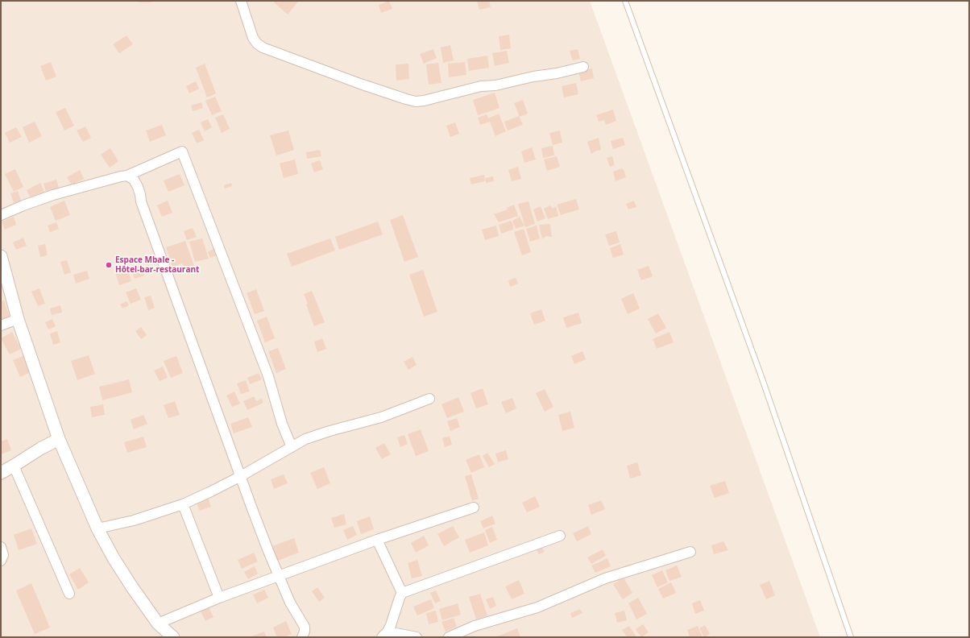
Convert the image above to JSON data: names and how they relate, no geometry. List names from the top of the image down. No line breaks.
{"places":["Espace Mbale - Hôtel-bar-restaurant"]}
